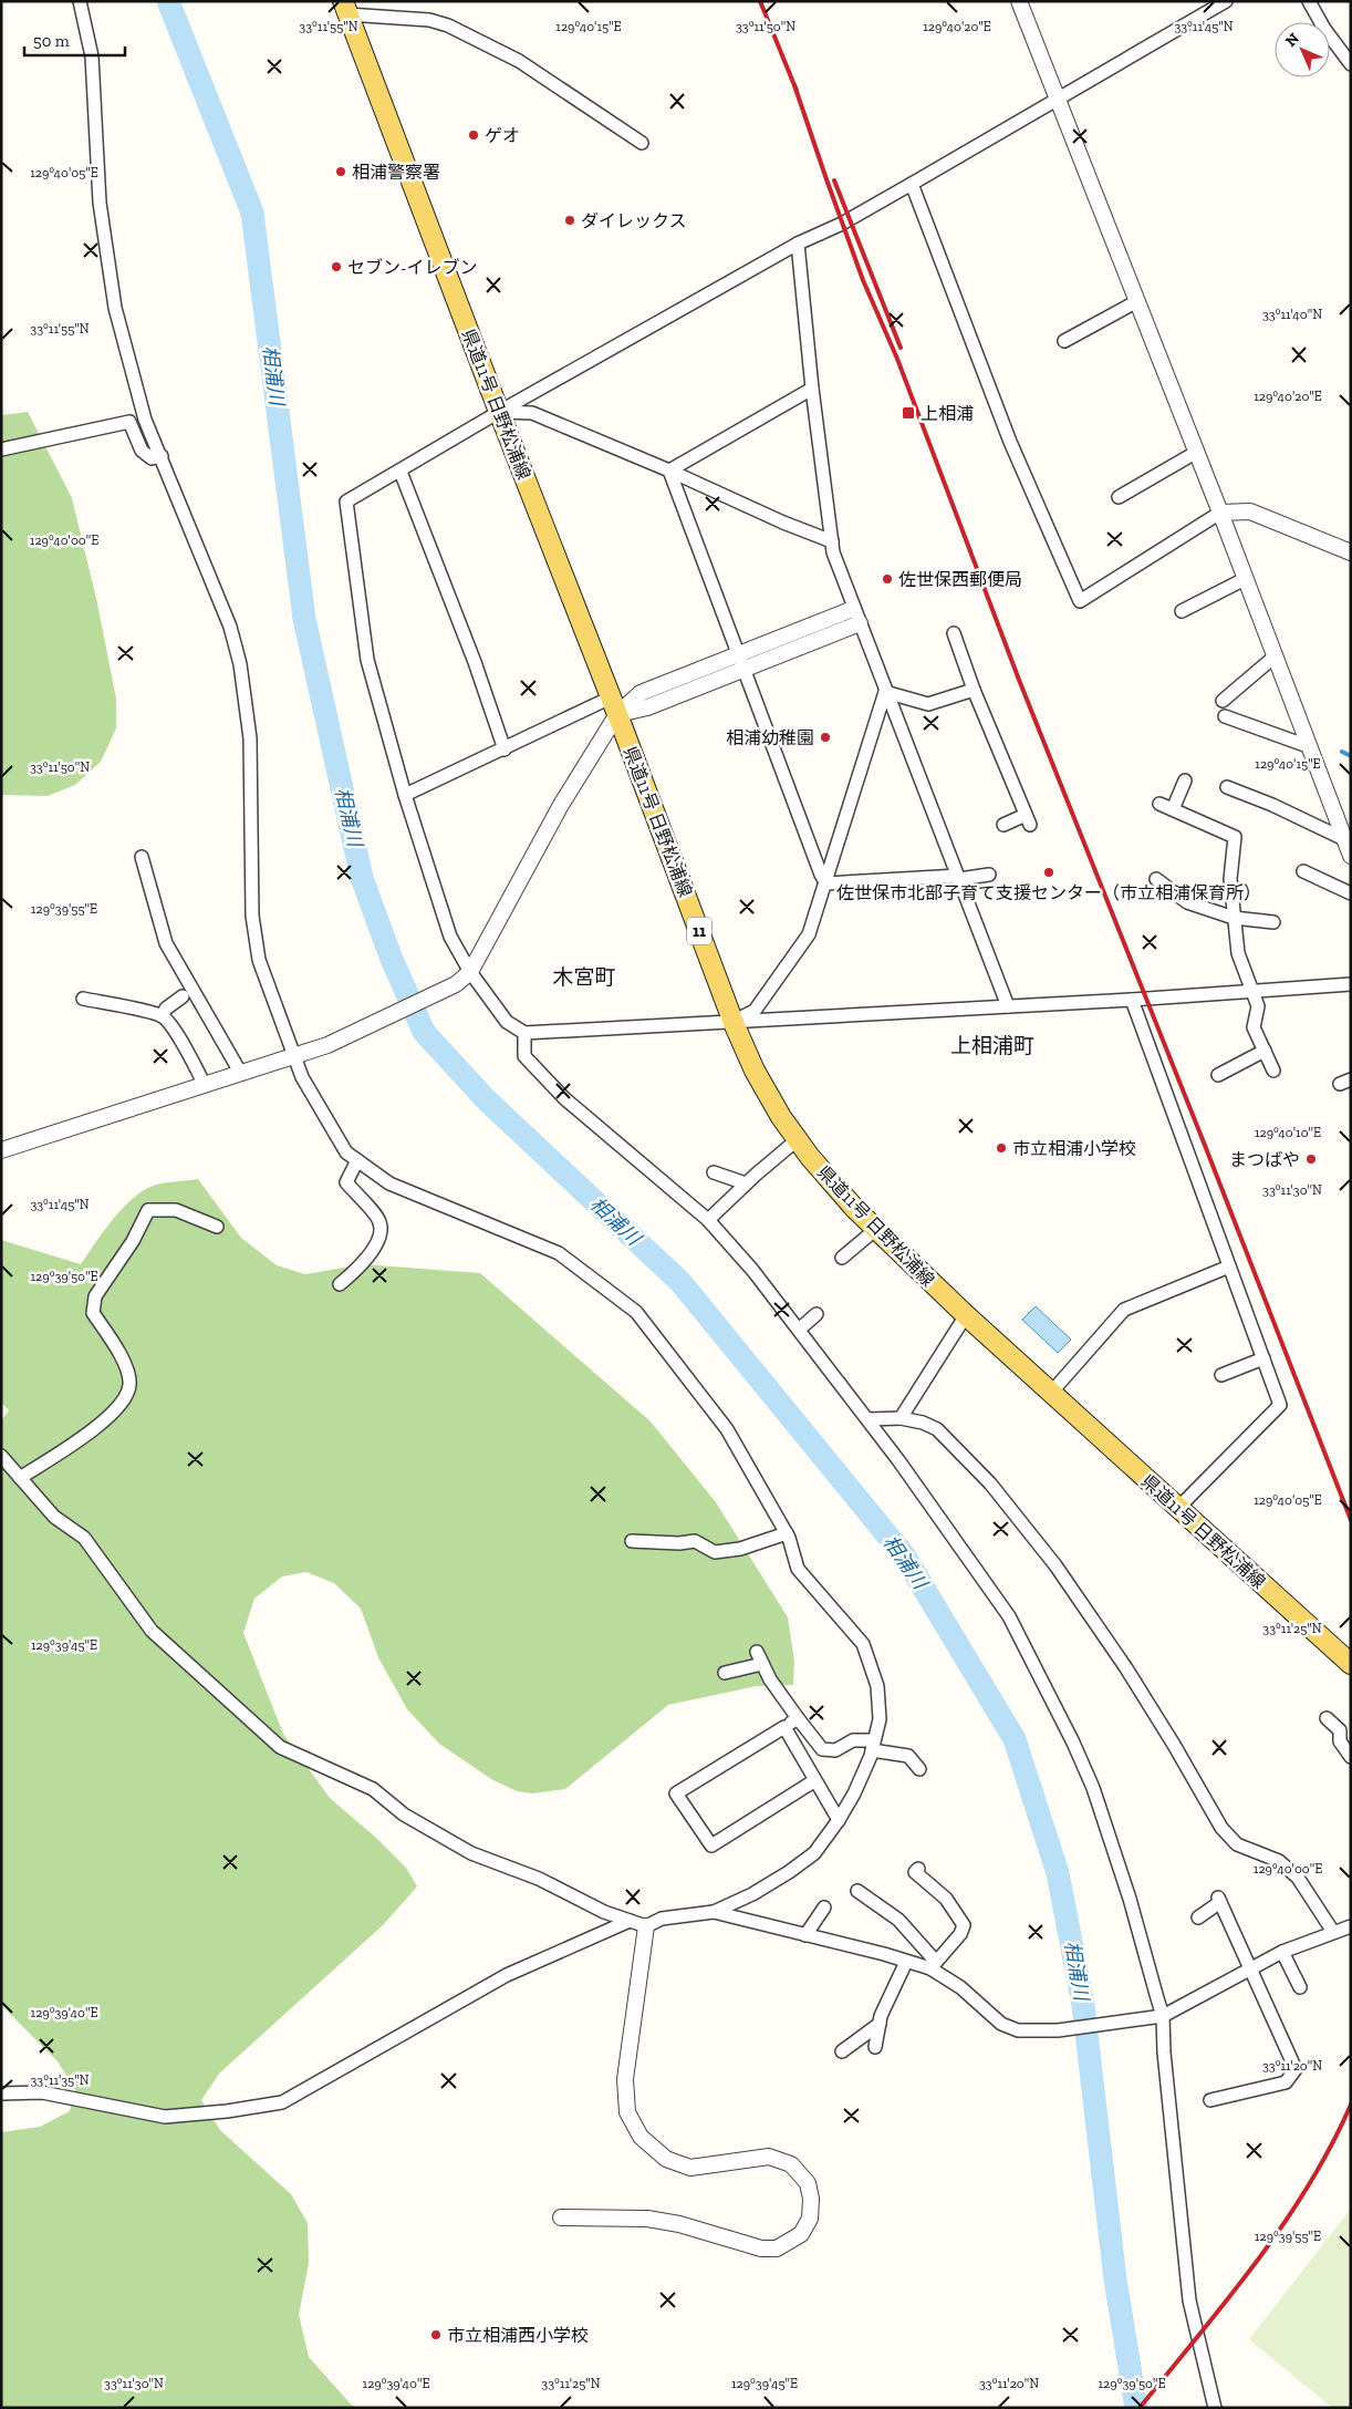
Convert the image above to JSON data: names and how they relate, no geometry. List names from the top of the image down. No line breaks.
{"streets":{"main road":["県道11号 日野松浦線","11"]},"districts":["木宮町","上相浦町"],"water":["相浦川"],"places":{"other":["ゲオ","相浦警察署","ダイレックス","セブン-イレブン","佐世保西郵便局","相浦幼稚園","佐世保市北部子育て支援センター（市立相浦保育所）","市立相浦小学校","まつばや","市立相浦西小学校"],"transit":["上相浦"]},"scale_bar":"50 m","north":"top left","coordinates":["129°40'15\"E","33°11'55\"N","33°11'50\"N","129°40'20\"E","33°11'45\"N","129°40'05\"E","33°11'40\"N","129°40'00\"E","129°39'55\"E","129°40'10\"E","33°11'30\"N","129°39'50\"E","33°11'25\"N","129°39'45\"E","129°39'40\"E","33°11'20\"N","33°11'35\"N"]}
